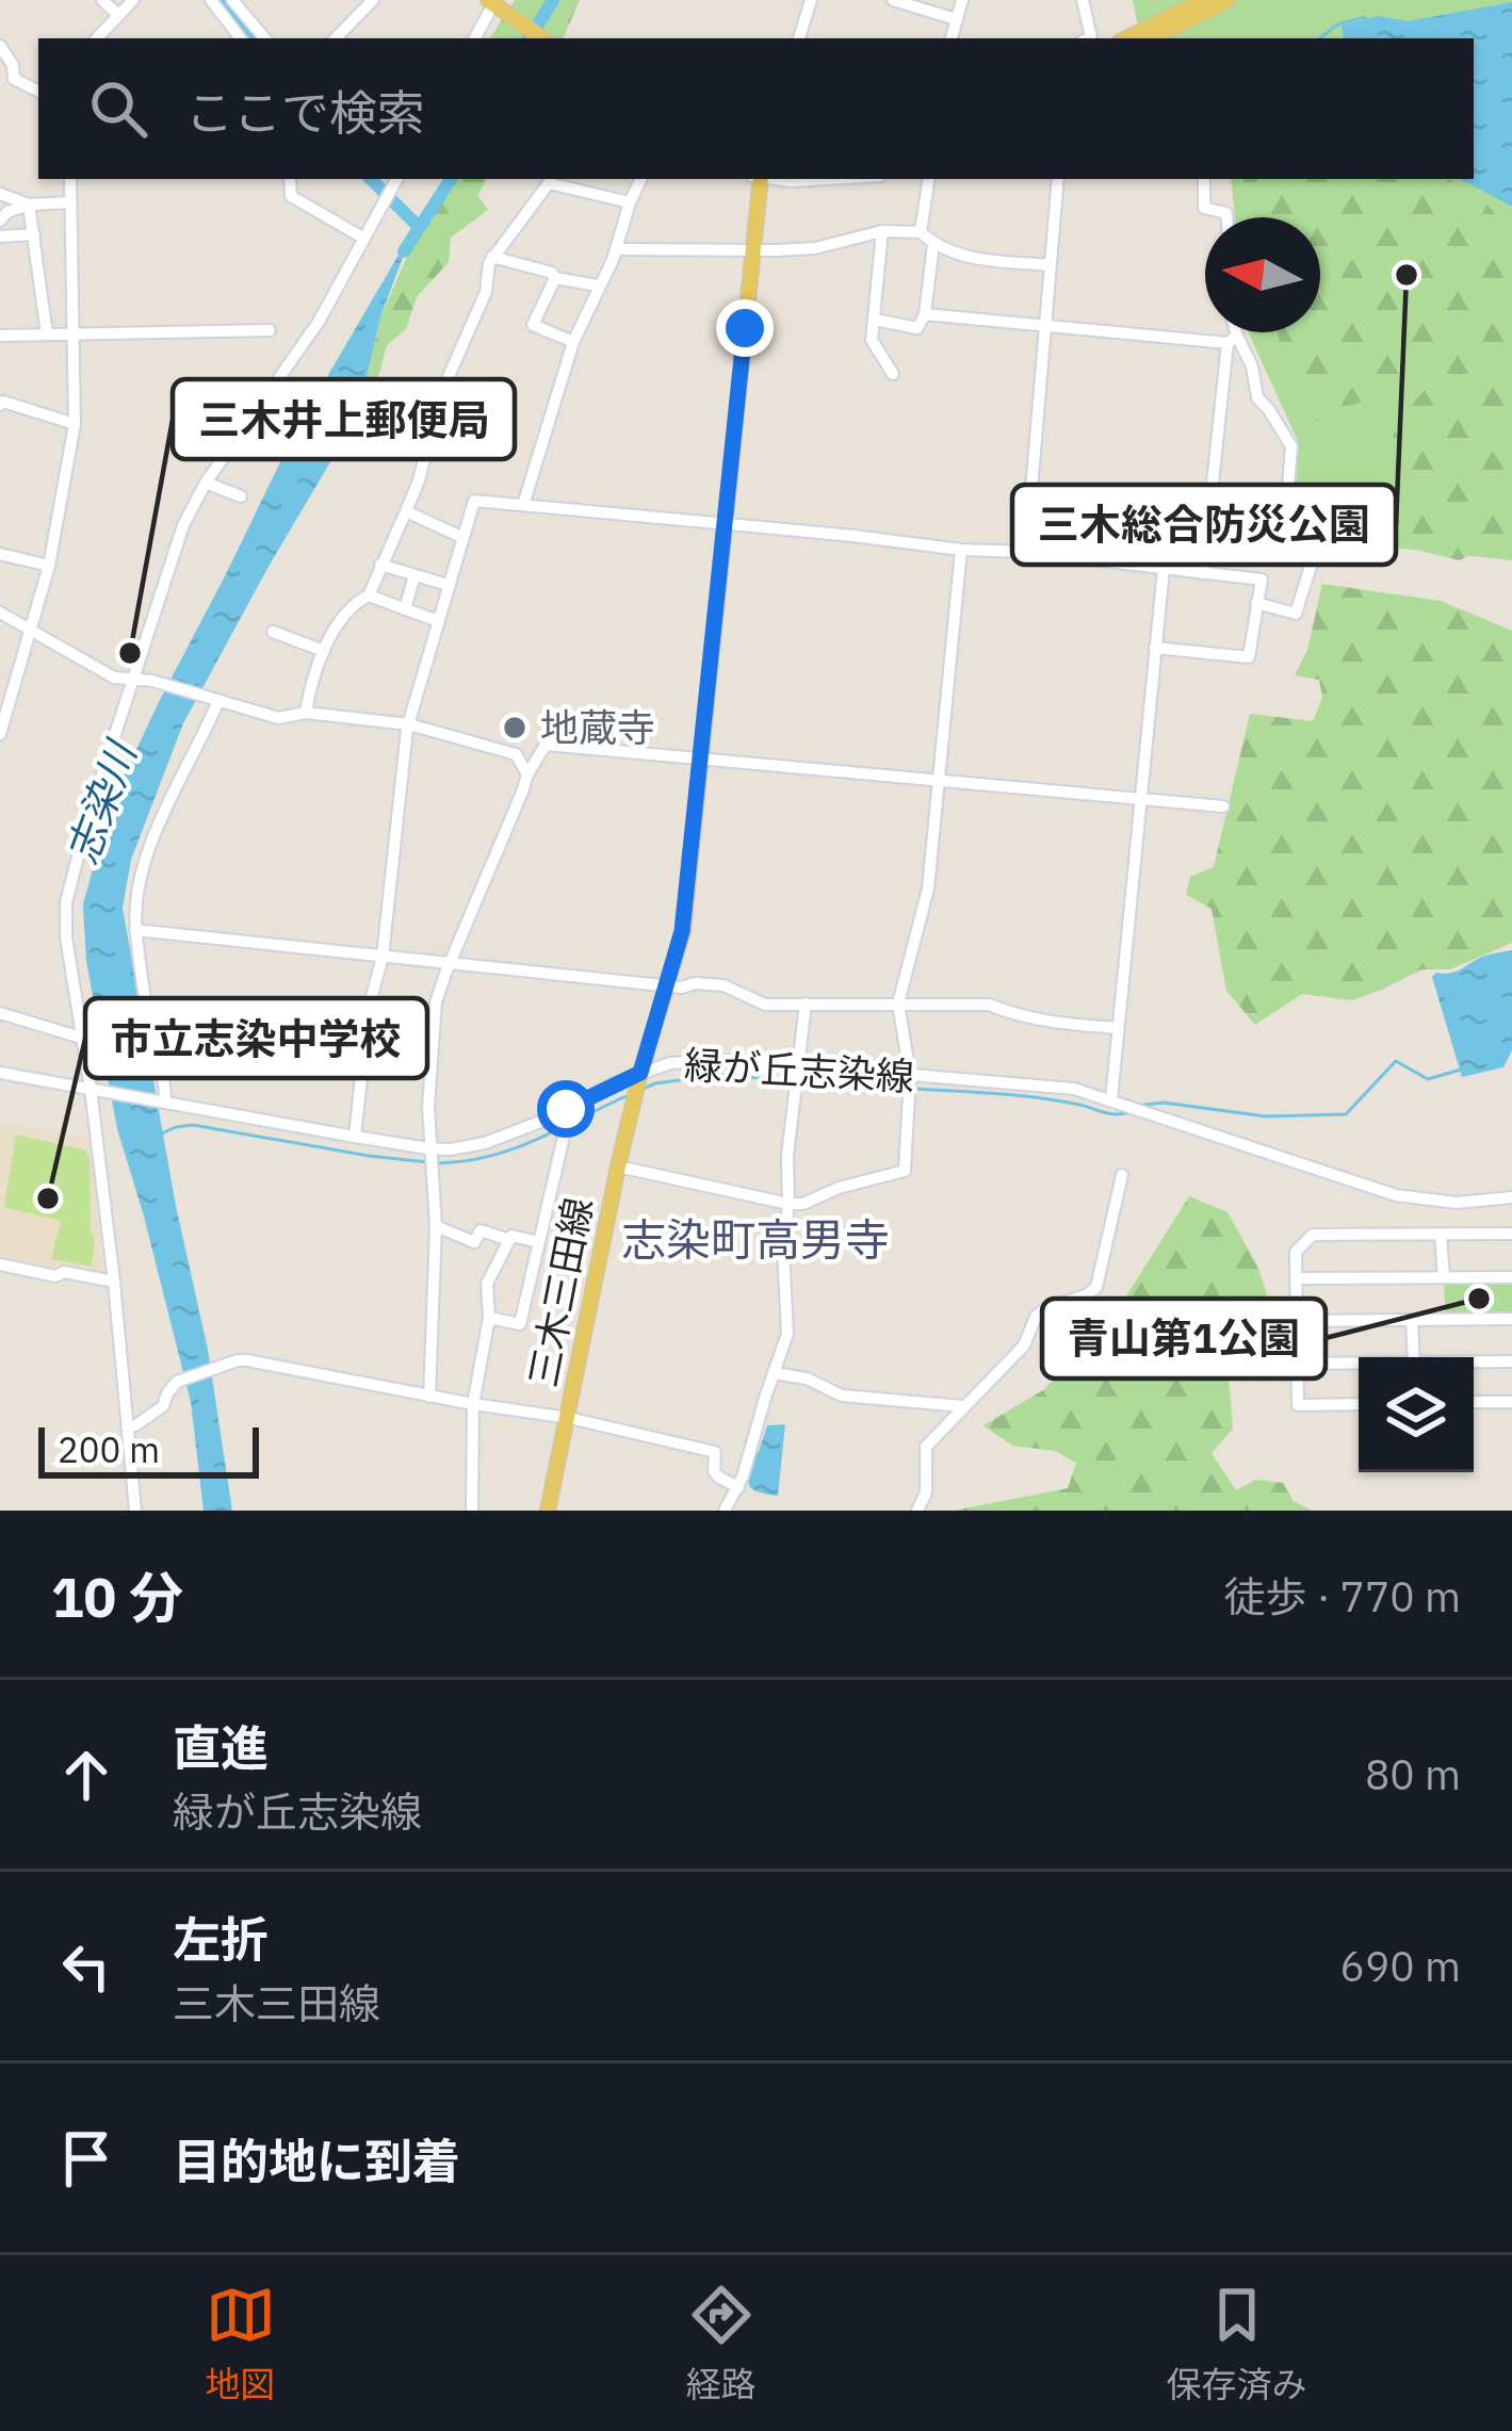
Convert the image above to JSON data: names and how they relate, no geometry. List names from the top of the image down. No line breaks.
{"streets":{"main road":["三木三田線"],"street":["緑が丘志染線"]},"crossings":[["緑が丘志染線","三木三田線"]],"districts":["志染町高男寺"],"water":["志染川"],"places":["三木総合防災公園","三木井上郵便局","地蔵寺","市立志染中学校","青山第1公園"],"scale_bar":"200 m","north":"left","page":{"search":"ここで検索","scale":"200 m","heading":["10 分","徒歩 · 770 m"],"list":[["直進","緑が丘志染線","80 m"],["左折","三木三田線","690 m"],"目的地に到着"],"nav":["地図","経路","保存済み"]}}
